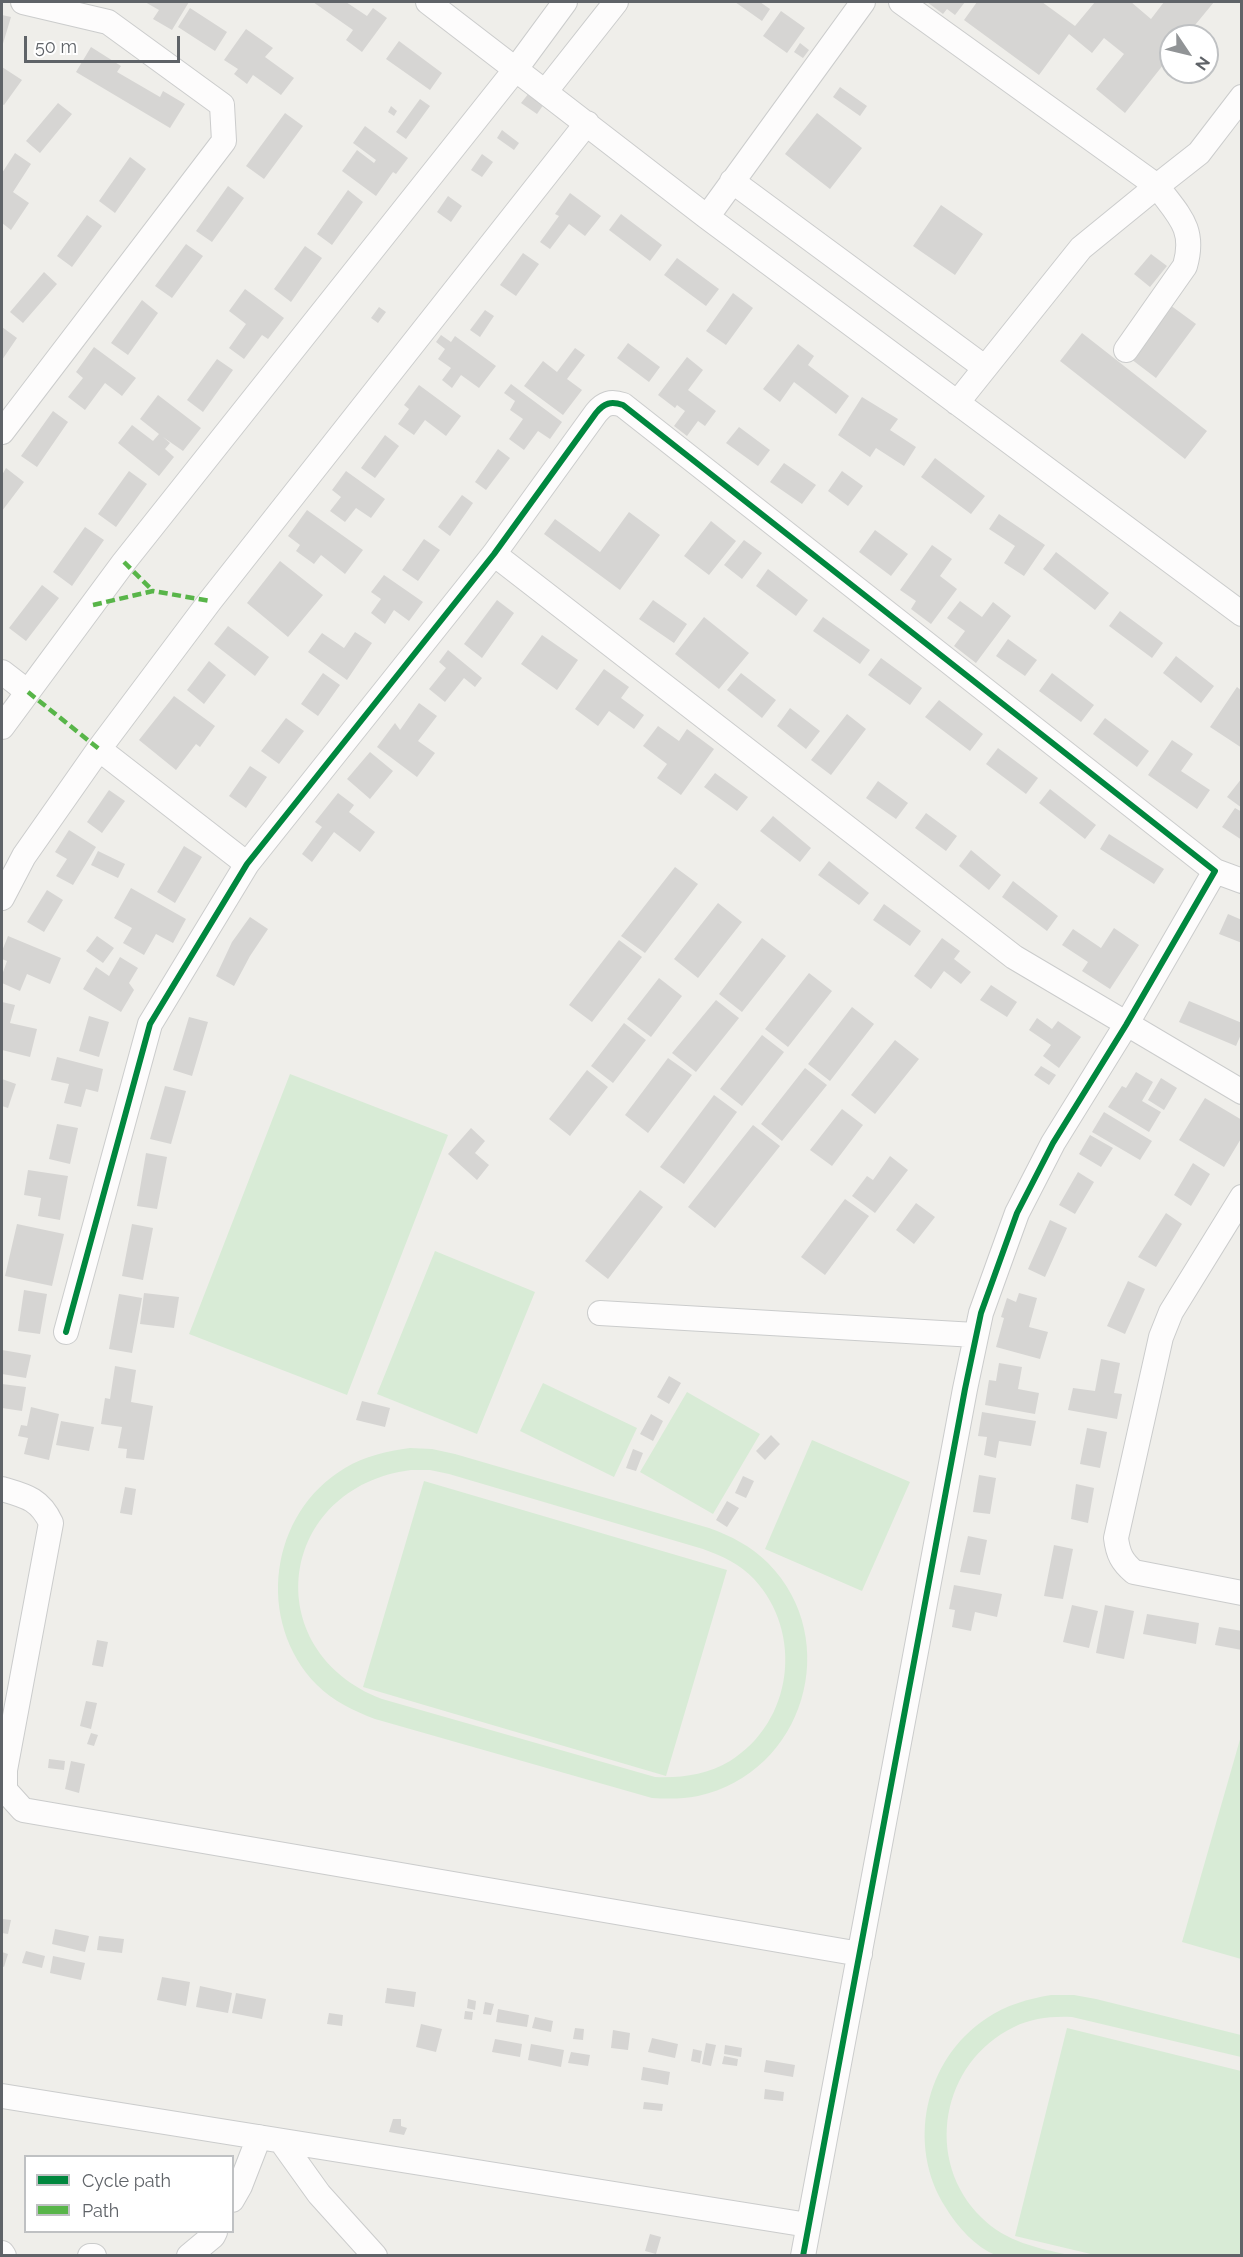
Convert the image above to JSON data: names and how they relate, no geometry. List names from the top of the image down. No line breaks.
{"legend":["Cycle path","Path"],"scale_bar":"50 m","north":"bottom right"}
